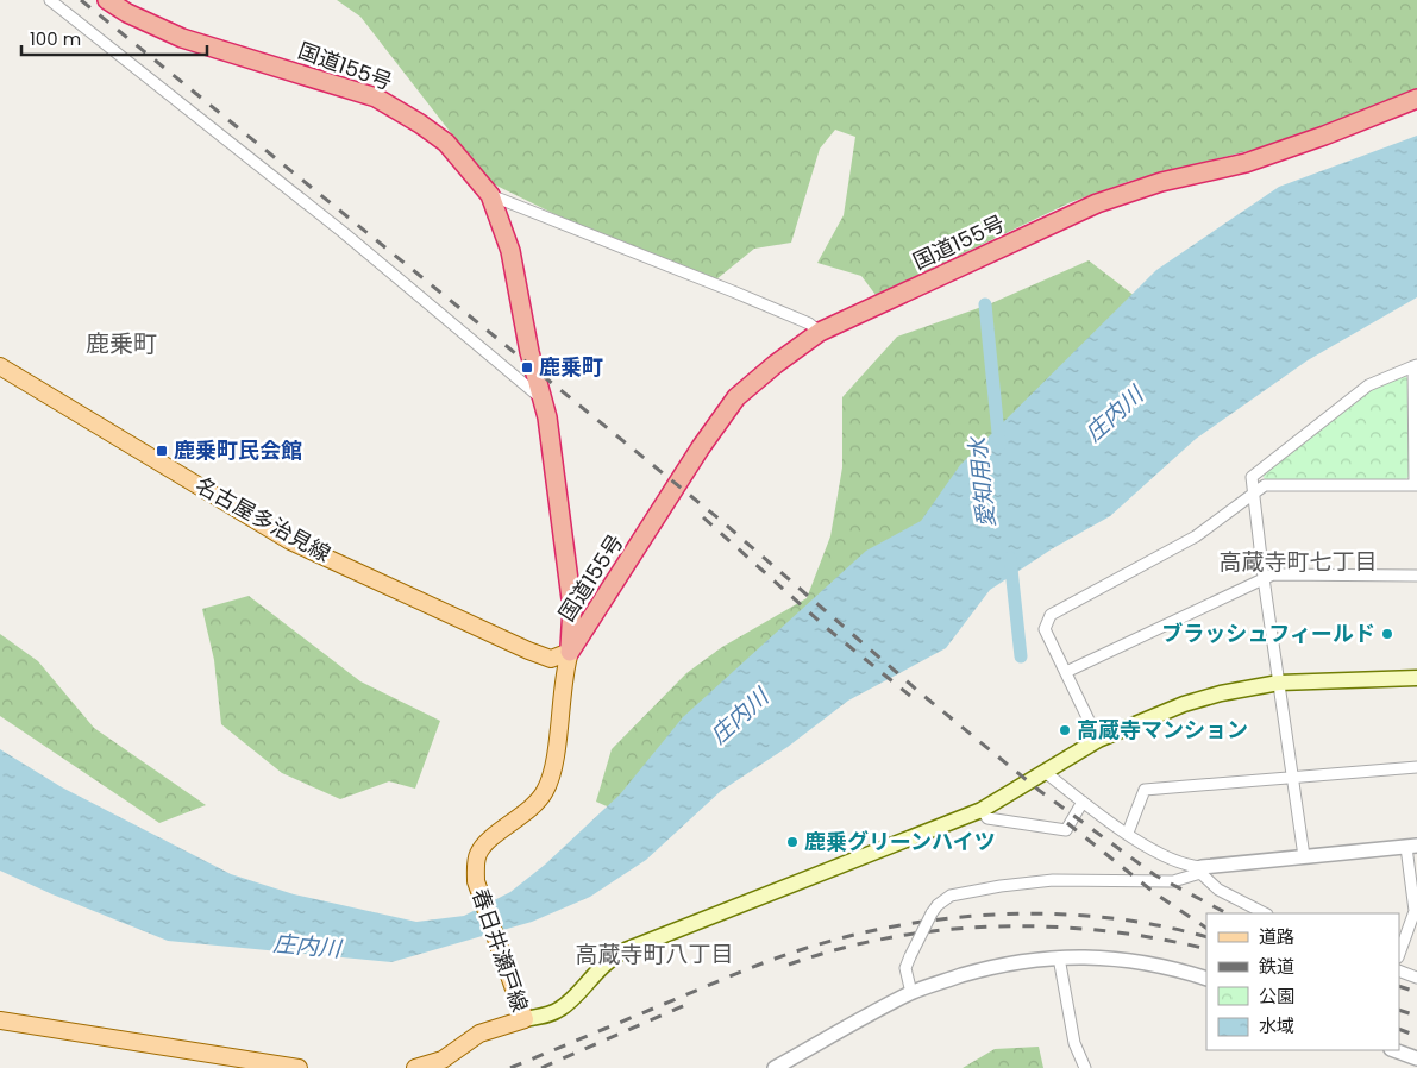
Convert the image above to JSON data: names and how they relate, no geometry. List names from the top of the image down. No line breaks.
{"streets":{"highway":["国道155号"],"main road":["名古屋多治見線","春日井瀬戸線"]},"crossings":[["国道155号","名古屋多治見線"],["国道155号","春日井瀬戸線"],["名古屋多治見線","春日井瀬戸線"]],"districts":["鹿乗町","高蔵寺町七丁目","高蔵寺町八丁目"],"water":["庄内川","愛知用水"],"places":{"transit":["鹿乗町","鹿乗町民会館"],"other":["ブラッシュフィールド","高蔵寺マンション","鹿乗グリーンハイツ"]},"legend":["道路","鉄道","公園","水域"],"scale_bar":"100 m"}
